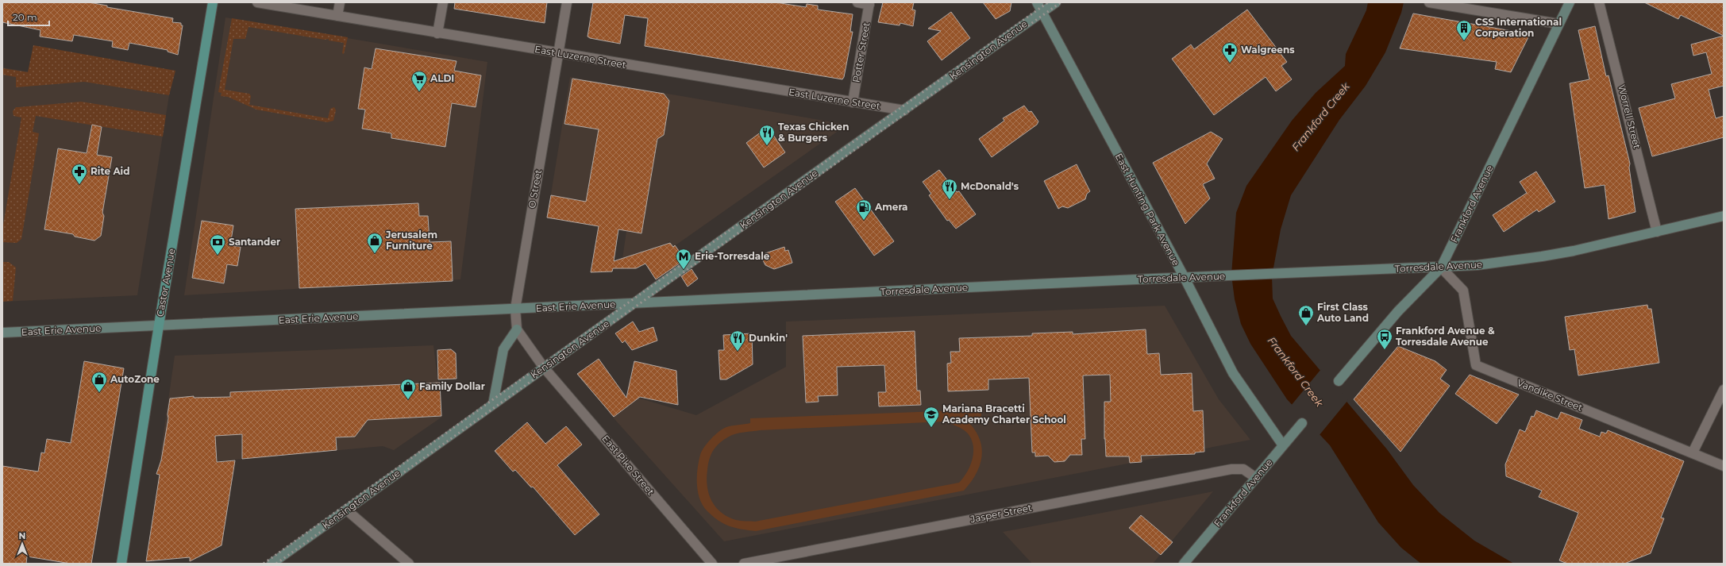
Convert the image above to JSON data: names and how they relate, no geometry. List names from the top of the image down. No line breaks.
{"streets":{"main road":["Kensington Avenue","Frankford Avenue","East Hunting Park Avenue","Torresdale Avenue","Castor Avenue","East Erie Avenue"],"street":["Potter Street","East Luzerne Street","Worrell Street","O Street","Vandike Street","East Pike Street","Jasper Street"]},"crossings":[["Kensington Avenue","East Luzerne Street"],["Kensington Avenue","East Hunting Park Avenue"],["Kensington Avenue","Torresdale Avenue"],["Kensington Avenue","East Erie Avenue"],["Kensington Avenue","East Pike Street"],["Potter Street","East Luzerne Street"],["East Luzerne Street","O Street"],["Worrell Street","Torresdale Avenue"],["O Street","East Erie Avenue"],["Frankford Avenue","East Hunting Park Avenue"],["Frankford Avenue","Torresdale Avenue"],["Frankford Avenue","Vandike Street"],["Frankford Avenue","Jasper Street"],["East Hunting Park Avenue","Torresdale Avenue"],["Torresdale Avenue","East Erie Avenue"],["Torresdale Avenue","Vandike Street"],["Castor Avenue","East Erie Avenue"]],"water":["Frankford Creek"],"places":{"building":["CSS International Corperation"],"pharmacy":["Walgreens","Rite Aid"],"supermarket":["ALDI"],"restaurant":["Texas Chicken & Burgers","McDonald's","Dunkin'"],"fuel station":["Amera"],"shop":["Jerusalem Furniture","First Class Auto Land","AutoZone","Family Dollar"],"bank":["Santander"],"metro station":["Erie-Torresdale"],"bus stop":["Frankford Avenue & Torresdale Avenue"],"school or university":["Mariana Bracetti Academy Charter School"]},"scale_bar":"20 m","north":"top"}
